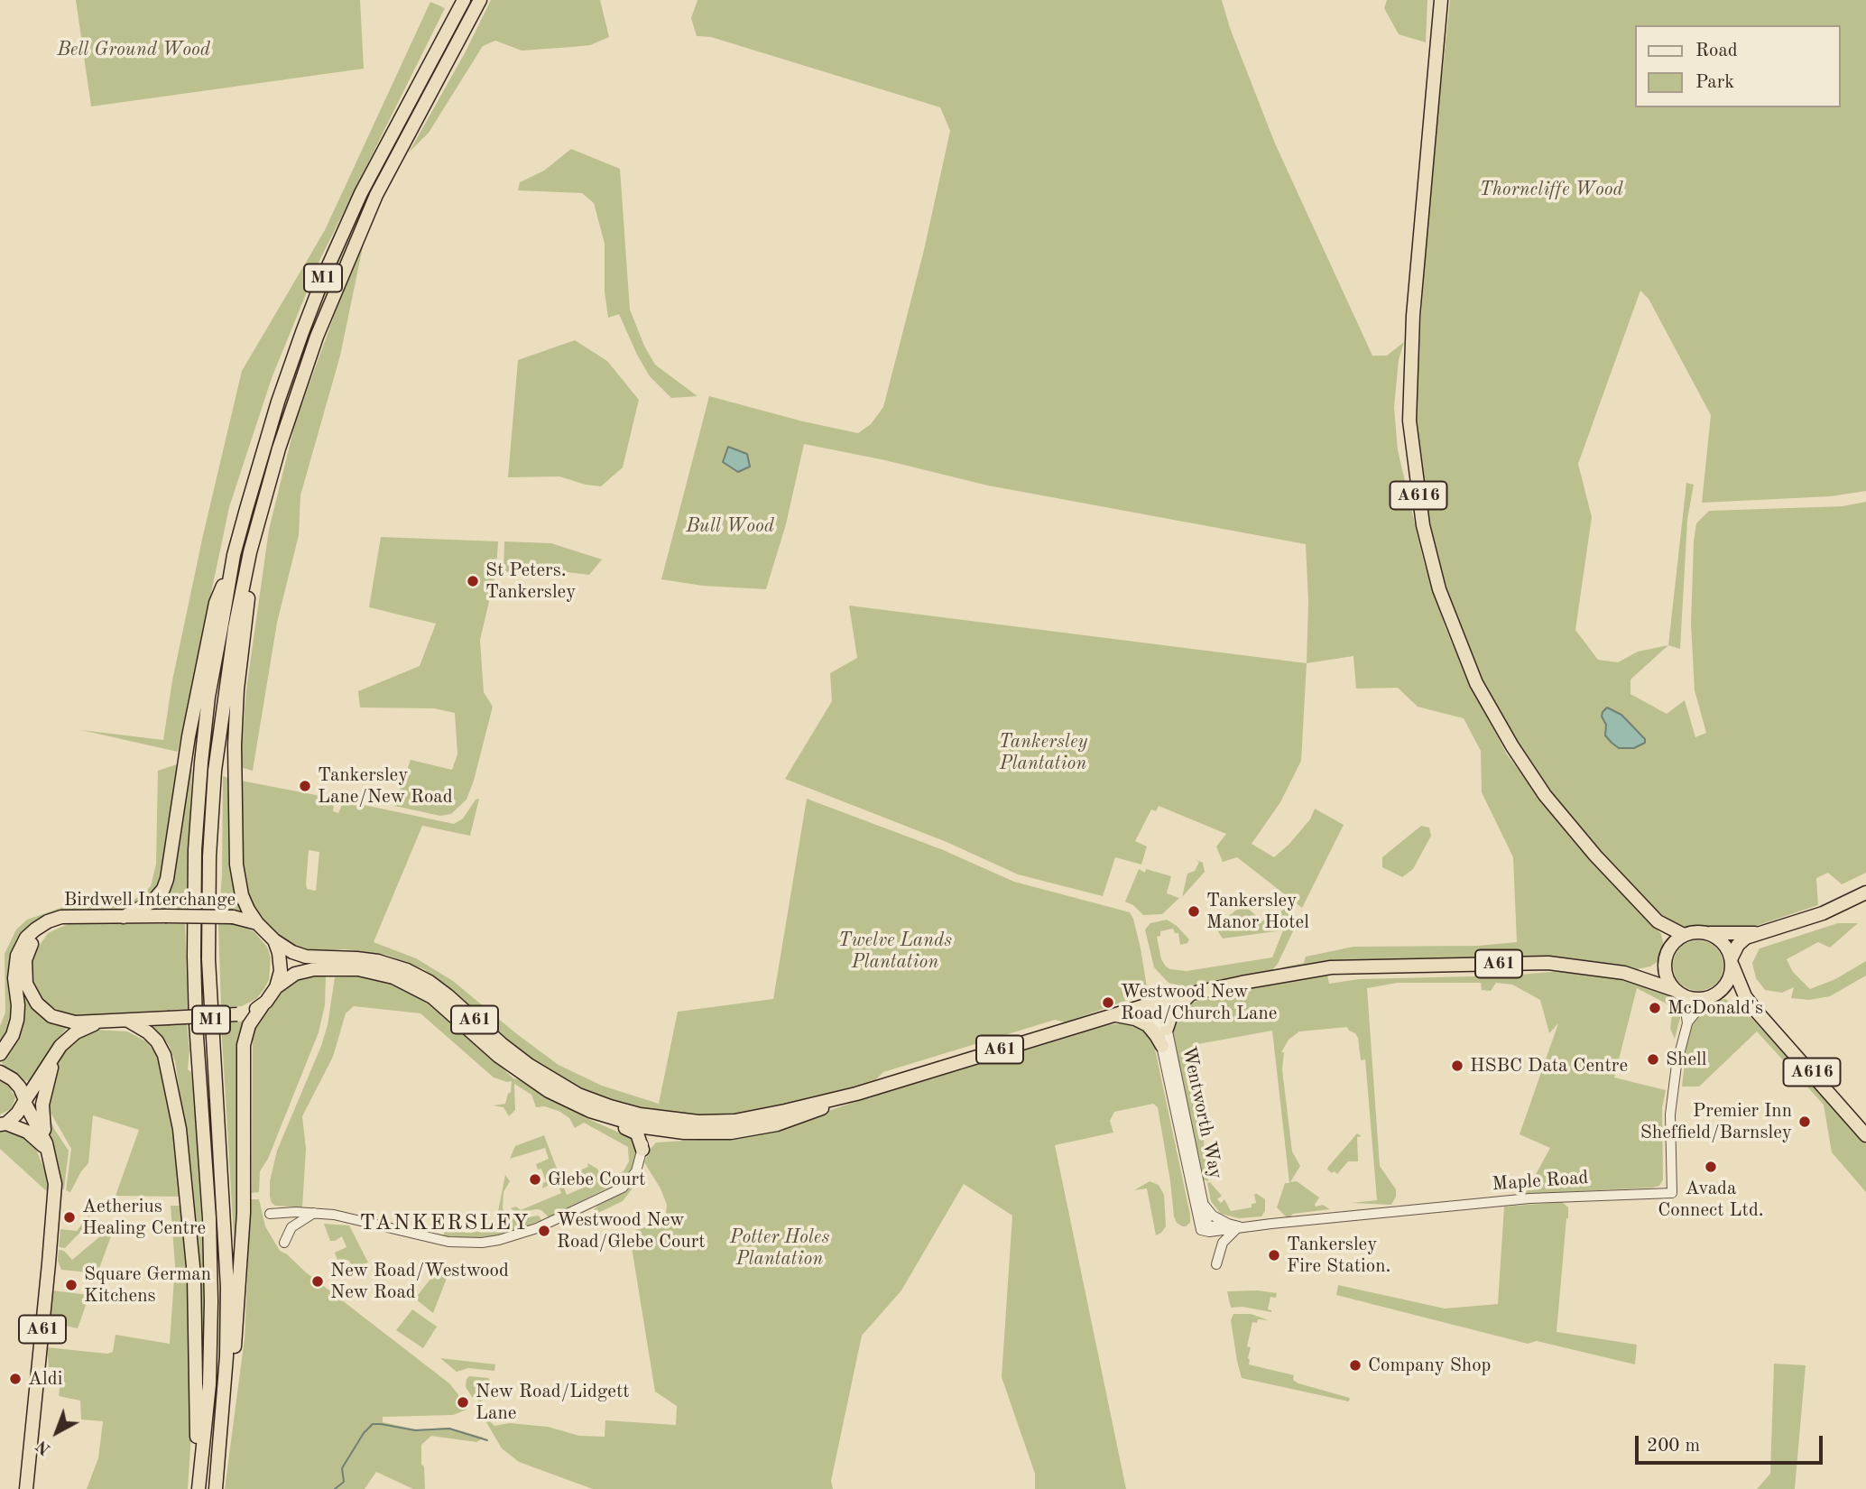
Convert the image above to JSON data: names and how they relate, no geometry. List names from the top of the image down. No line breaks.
{"streets":{"highway":["M1","A616","Birdwell Interchange","A61"],"street":["Wentworth Way","Maple Road"]},"crossings":[["M1","Birdwell Interchange"],["A616","A61"],["A616","Maple Road"],["Birdwell Interchange","A61"],["A61","Wentworth Way"],["A61","Maple Road"],["Wentworth Way","Maple Road"]],"districts":["TANKERSLEY"],"parks":["Bell Ground Wood","Thorncliffe Wood","Bull Wood","Tankersley Plantation","Twelve Lands Plantation","Potter Holes Plantation"],"places":["St Peters. Tankersley","Tankersley Lane/New Road","Tankersley Manor Hotel","Westwood New Road/Church Lane","McDonald's","Shell","HSBC Data Centre","Premier Inn Sheffield/Barnsley","Avada Connect Ltd.","Glebe Court","Aetherius Healing Centre","Westwood New Road/Glebe Court","Tankersley Fire Station.","New Road/Westwood New Road","Square German Kitchens","Company Shop","Aldi","New Road/Lidgett Lane"],"legend":["Road","Park"],"scale_bar":"200 m","north":"bottom left"}
